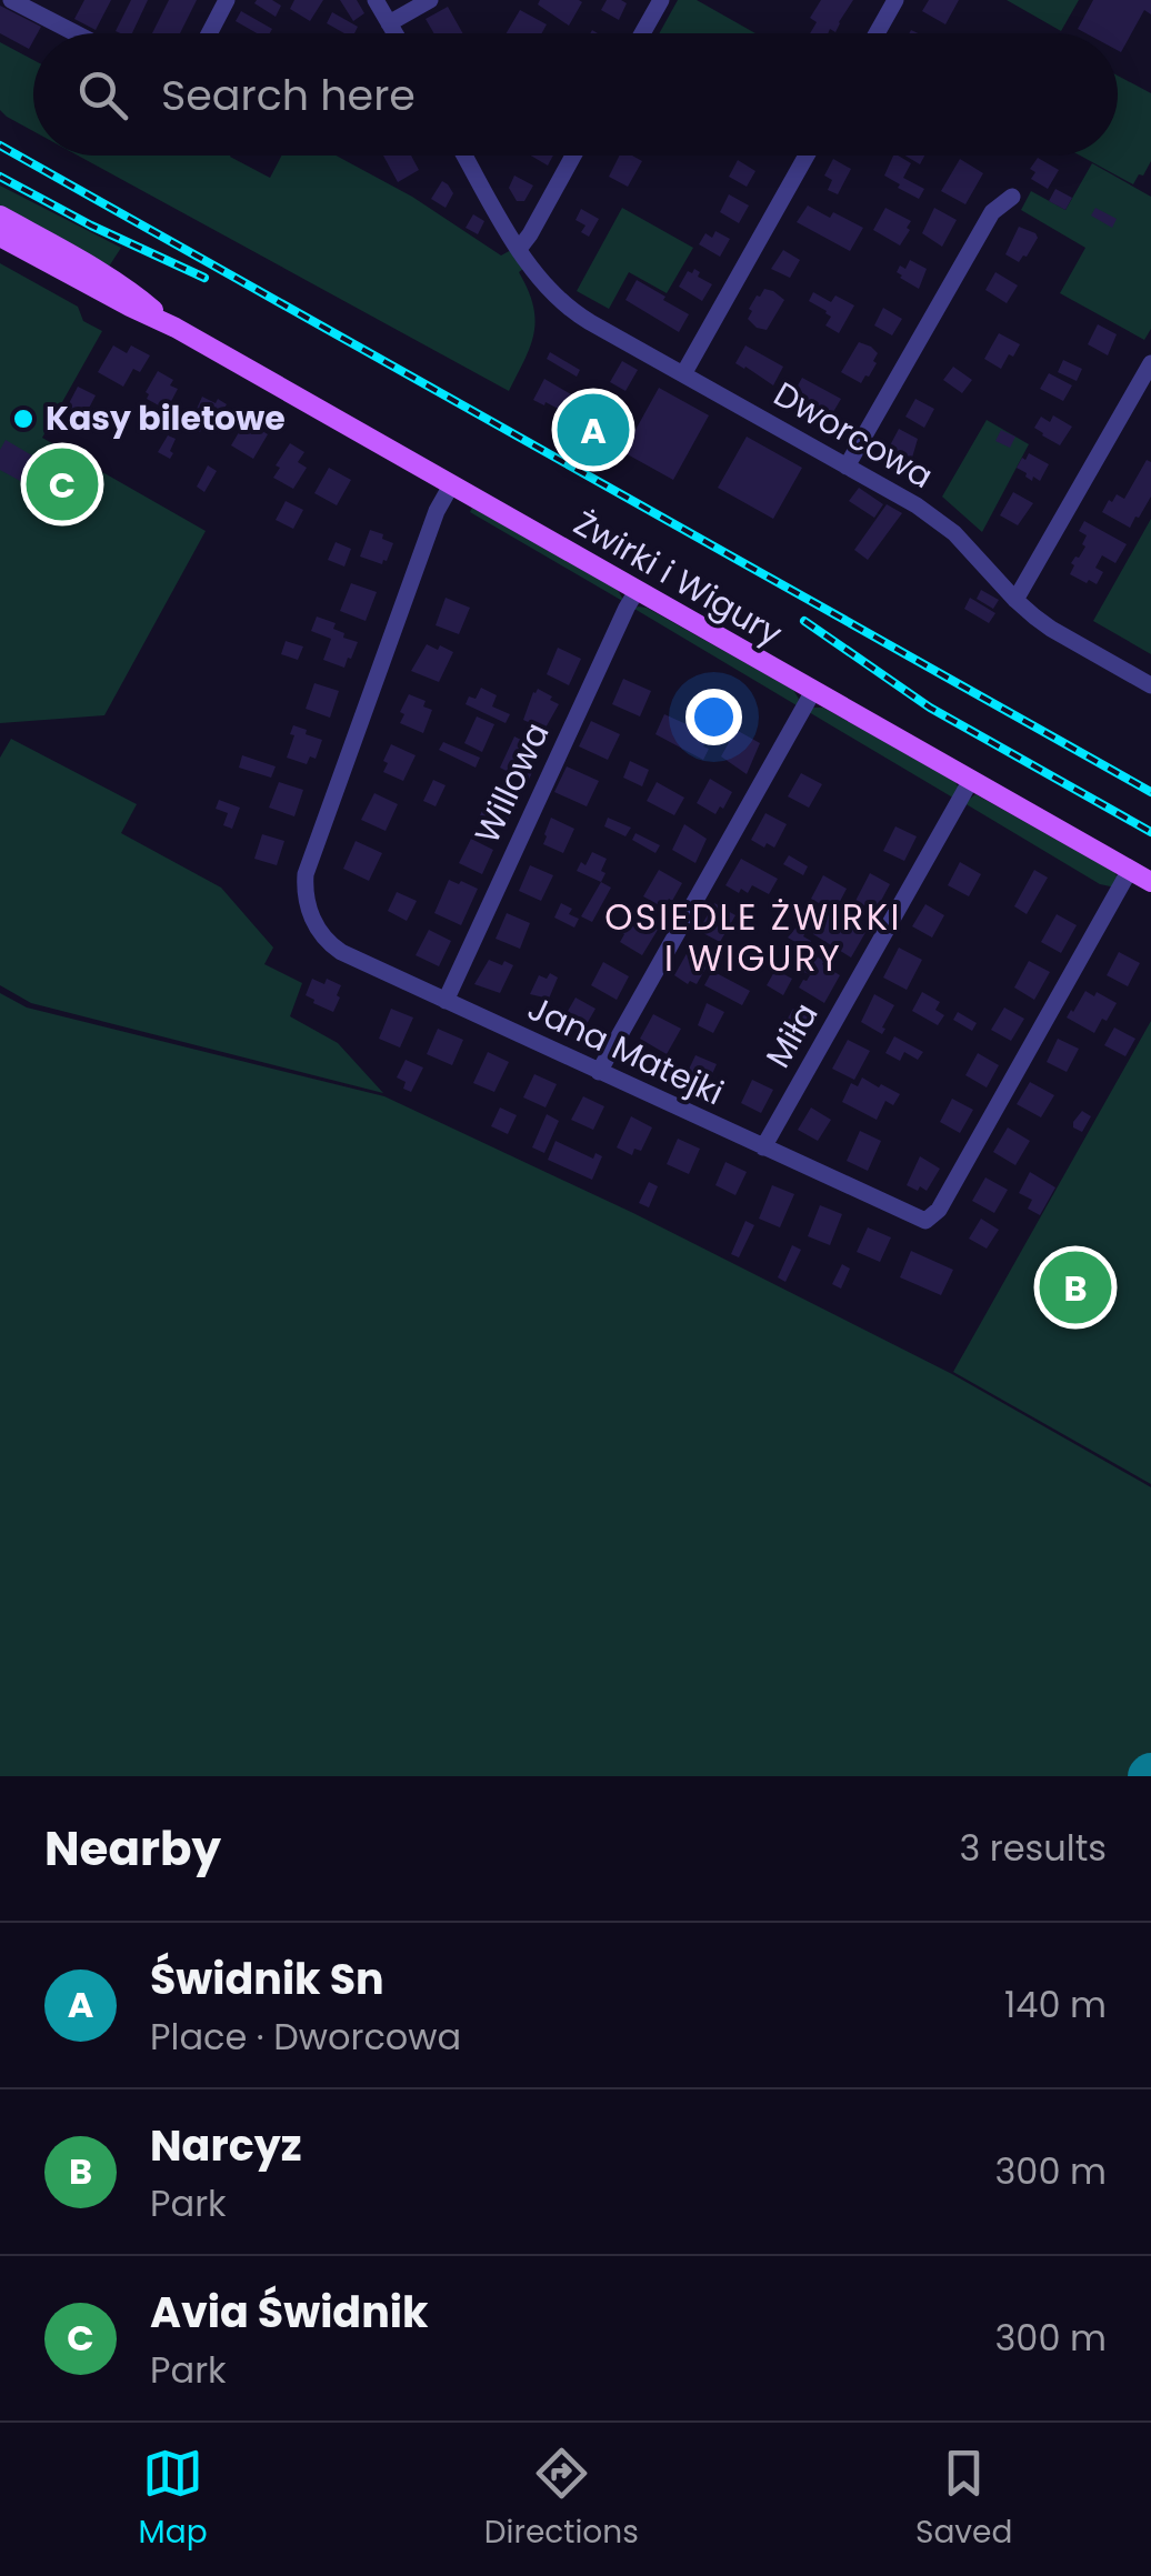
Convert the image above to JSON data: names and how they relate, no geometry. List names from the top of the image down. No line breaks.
{"streets":{"main road":["Żwirki i Wigury"],"street":["Dworcowa","Willowa","Miła","Jana Matejki"]},"crossings":[["Żwirki i Wigury","Willowa"],["Żwirki i Wigury","Miła"],["Żwirki i Wigury","Jana Matejki"],["Willowa","Jana Matejki"],["Miła","Jana Matejki"]],"districts":["OSIEDLE ŻWIRKI I WIGURY"],"places":["Kasy biletowe"],"page":{"search":"Search here","pins":["A","C","B"],"heading":["Nearby","3 results"],"list":[{"mark":"A","name":"Świdnik Sn","note":"Place · Dworcowa","value":"140 m"},{"mark":"B","name":"Narcyz","note":"Park","value":"300 m"},{"mark":"C","name":"Avia Świdnik","note":"Park","value":"300 m"}],"nav":["Map","Directions","Saved"]}}
